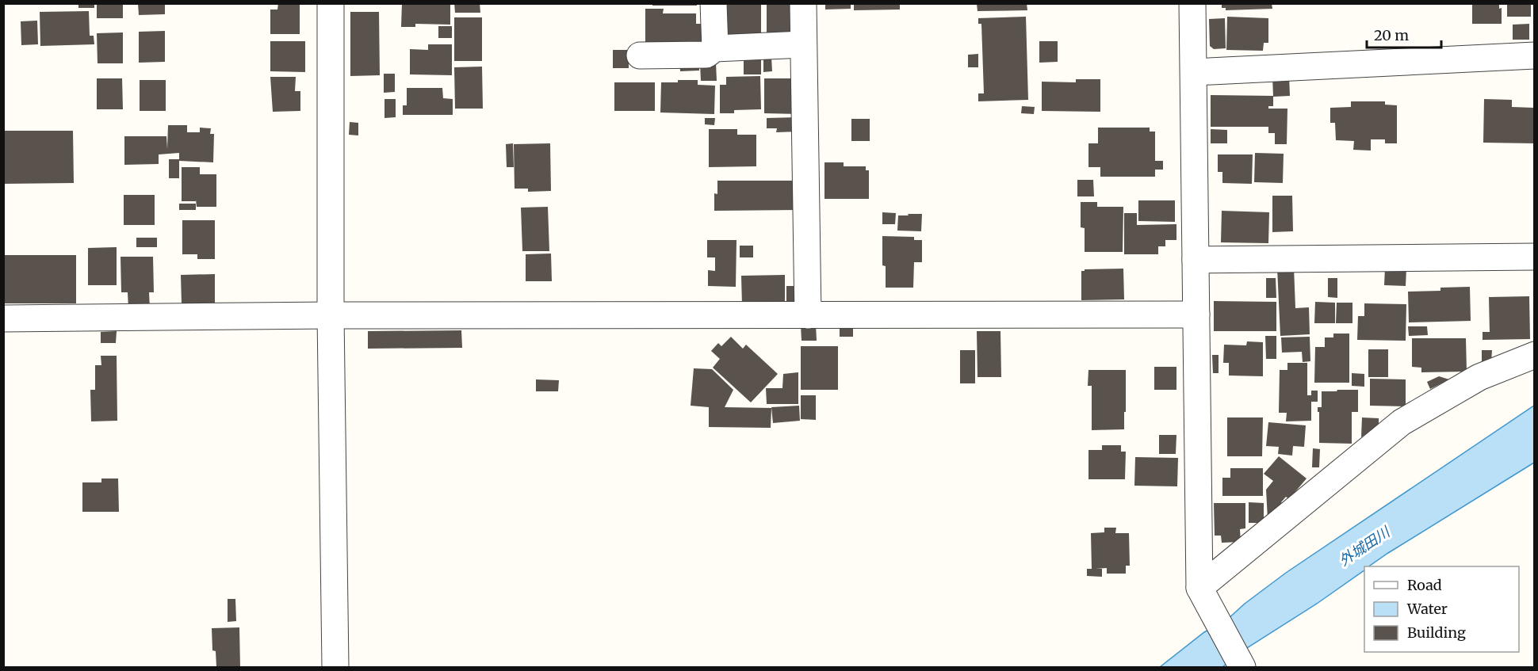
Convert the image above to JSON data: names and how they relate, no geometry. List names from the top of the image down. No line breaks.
{"water":["外城田川"],"legend":["Road","Water","Building"],"scale_bar":"20 m"}
